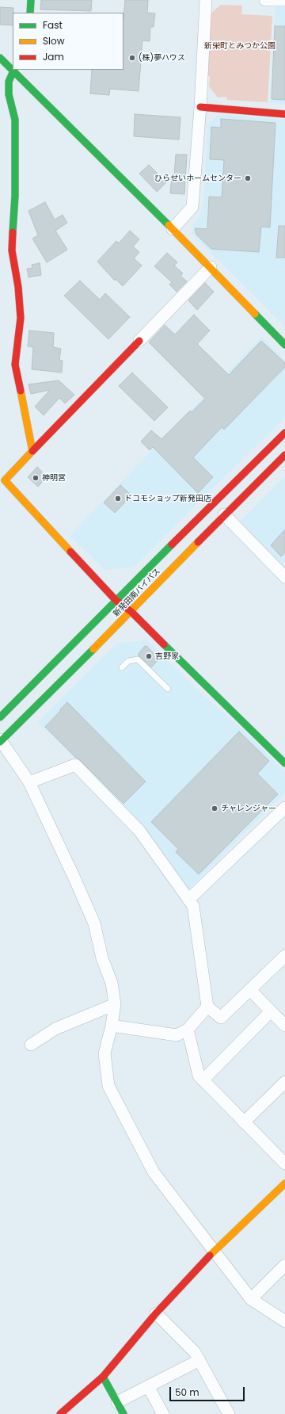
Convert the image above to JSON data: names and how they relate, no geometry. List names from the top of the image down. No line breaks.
{"streets":{"main road":["新発田南バイパス"]},"parks":["新栄町とみつか公園"],"places":["(株)夢ハウス","ひらせいホームセンター","神明宮","ドコモショップ新発田店","吉野家","チャレンジャー"],"legend":["Fast","Slow","Jam"],"scale_bar":"50 m"}
